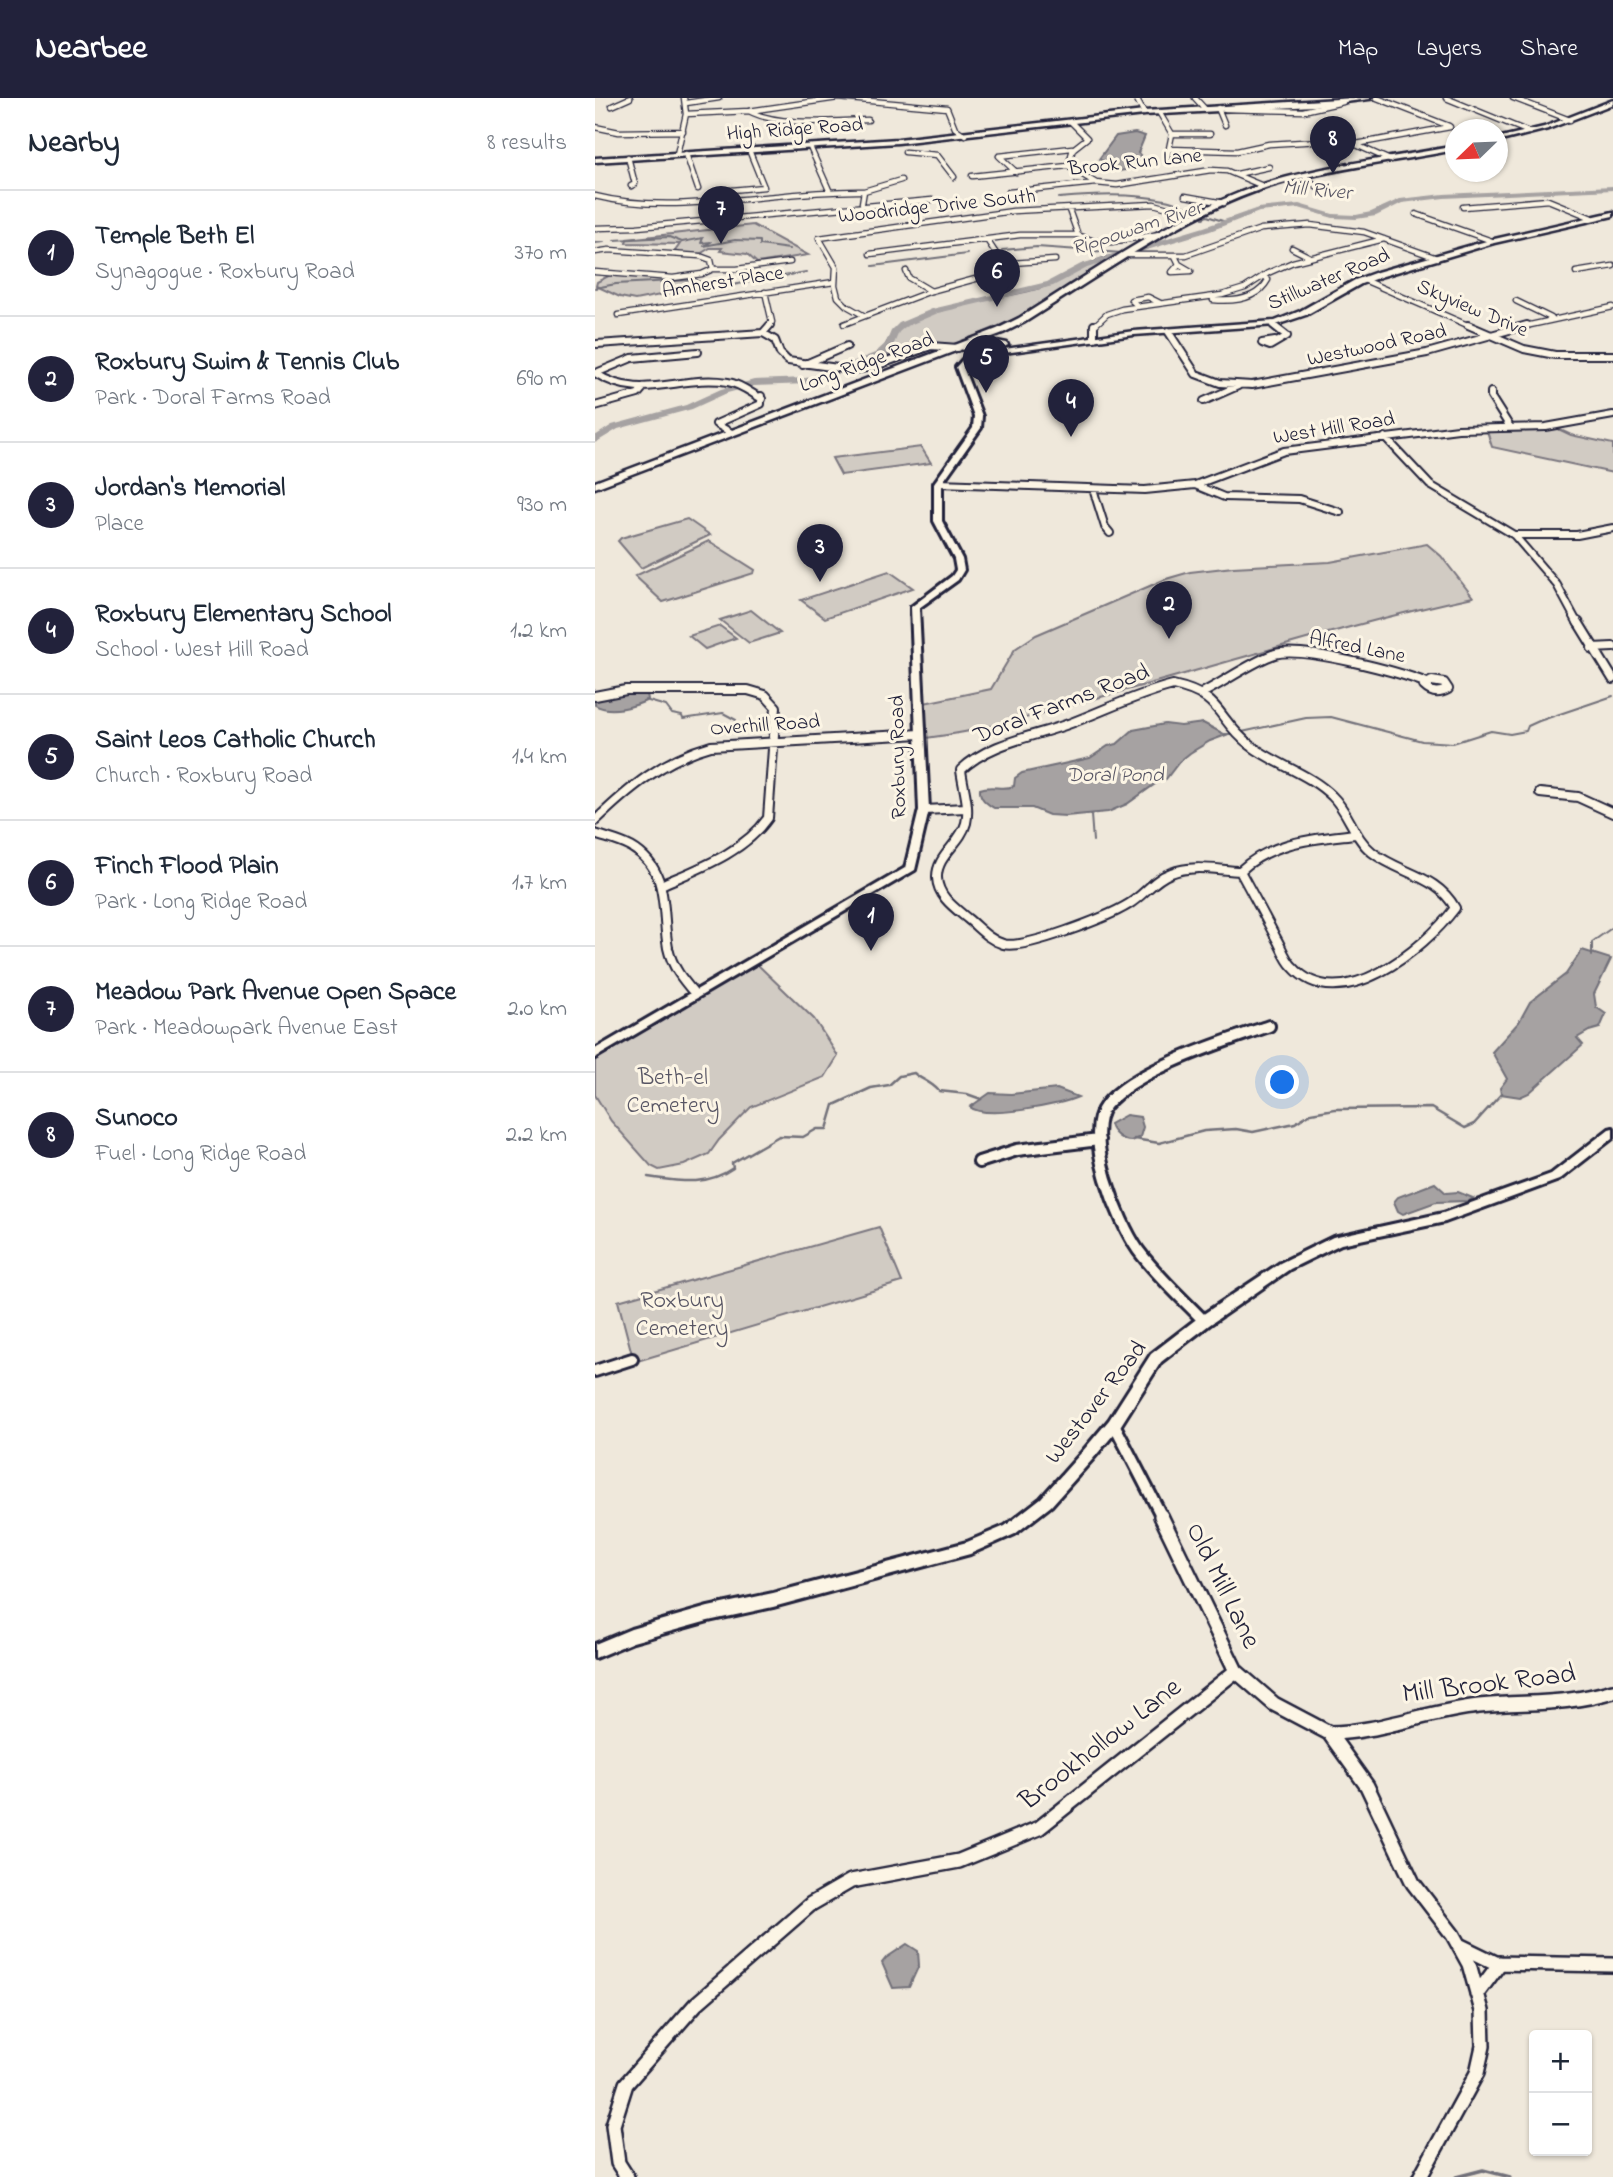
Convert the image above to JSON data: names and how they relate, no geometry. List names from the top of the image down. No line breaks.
{"streets":{"main road":["High Ridge Road","Stillwater Road","Long Ridge Road"],"street":["Brook Run Lane","Woodridge Drive South","Amherst Place","Skyview Drive","Westwood Road","West Hill Road","Alfred Lane","Doral Farms Road","Overhill Road","Roxbury Road","Westover Road","Old Mill Lane","Mill Brook Road","Brookhollow Lane"]},"crossings":[["Brook Run Lane","Long Ridge Road"],["Woodridge Drive South","Amherst Place"],["Woodridge Drive South","Long Ridge Road"],["Stillwater Road","Skyview Drive"],["Stillwater Road","Westwood Road"],["Stillwater Road","Long Ridge Road"],["Skyview Drive","Westwood Road"],["West Hill Road","Roxbury Road"],["Alfred Lane","Doral Farms Road"],["Overhill Road","Roxbury Road"],["Westover Road","Old Mill Lane"],["Old Mill Lane","Mill Brook Road"],["Old Mill Lane","Brookhollow Lane"]],"water":["Mill River","Rippowam River","Doral Pond"],"parks":["Beth-el Cemetery","Roxbury Cemetery"],"north":"bottom left","page":{"header":"Nearbee","nav":["Map","Layers","Share"],"heading":["Nearby","8 results"],"pins":["8","7","6","5","4","3","2","1"],"list":[{"mark":"1","name":"Temple Beth El","note":"Synagogue · Roxbury Road","value":"370 m"},{"mark":"2","name":"Roxbury Swim & Tennis Club","note":"Park · Doral Farms Road","value":"690 m"},{"mark":"3","name":"Jordan's Memorial","note":"Place","value":"930 m"},{"mark":"4","name":"Roxbury Elementary School","note":"School · West Hill Road","value":"1.2 km"},{"mark":"5","name":"Saint Leos Catholic Church","note":"Church · Roxbury Road","value":"1.4 km"},{"mark":"6","name":"Finch Flood Plain","note":"Park · Long Ridge Road","value":"1.7 km"},{"mark":"7","name":"Meadow Park Avenue Open Space","note":"Park · Meadowpark Avenue East","value":"2.0 km"},{"mark":"8","name":"Sunoco","note":"Fuel · Long Ridge Road","value":"2.2 km"}],"map_buttons":["+","−"]}}
